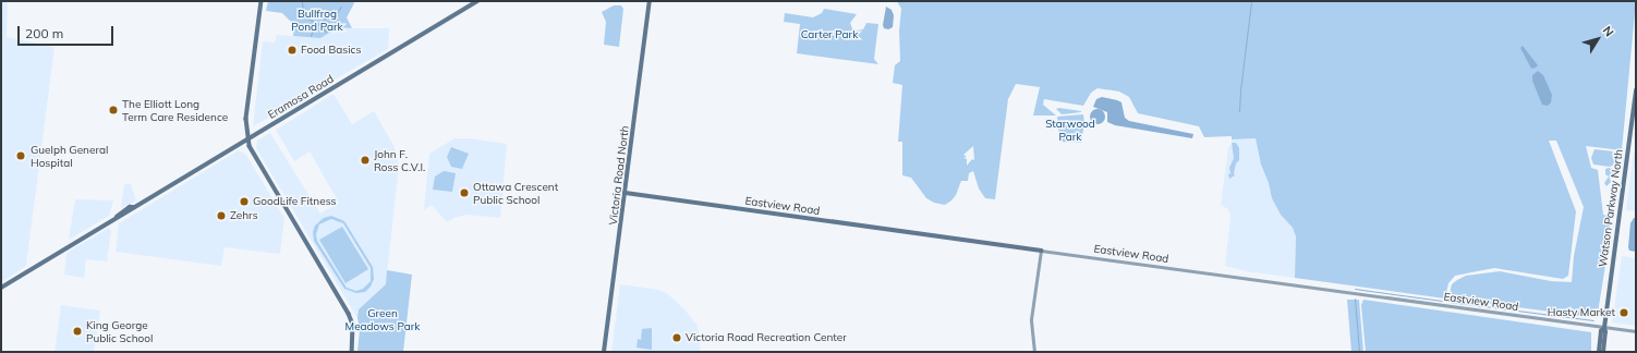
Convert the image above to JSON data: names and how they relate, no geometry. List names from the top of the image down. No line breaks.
{"streets":{"main road":["Eramosa Road","Victoria Road North","Eastview Road","Watson Parkway North"]},"crossings":[["Victoria Road North","Eastview Road"],["Eastview Road","Watson Parkway North"]],"parks":["Bullfrog Pond Park","Carter Park","Starwood Park","Green Meadows Park"],"places":["Food Basics","The Elliott Long Term Care Residence","Guelph General Hospital","John F. Ross C.V.I.","Ottawa Crescent Public School","GoodLife Fitness","Zehrs","Hasty Market","King George Public School","Victoria Road Recreation Center"],"scale_bar":"200 m","north":"top right"}
